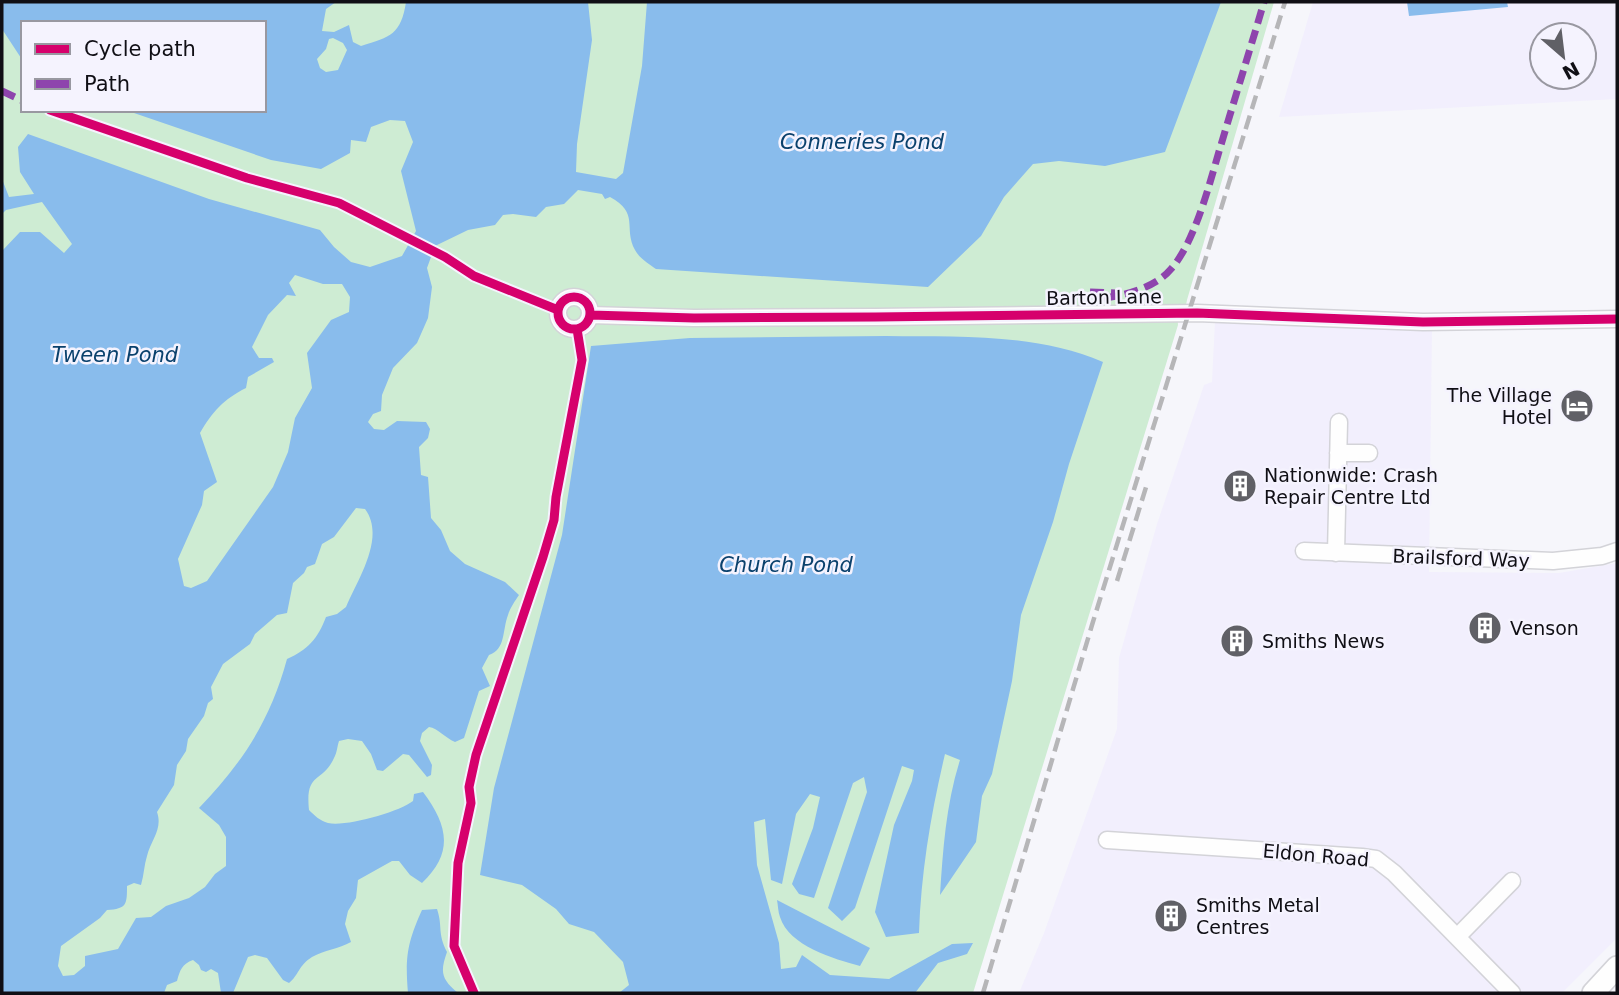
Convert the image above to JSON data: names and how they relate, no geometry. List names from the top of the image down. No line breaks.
{"streets":{"street":["Barton Lane","Brailsford Way","Eldon Road"]},"water":["Conneries Pond","Tween Pond","Church Pond"],"places":{"hotel":["The Village Hotel"],"building":["Nationwide: Crash Repair Centre Ltd","Venson","Smiths News","Smiths Metal Centres"]},"legend":["Cycle path","Path"],"north":"bottom right"}
